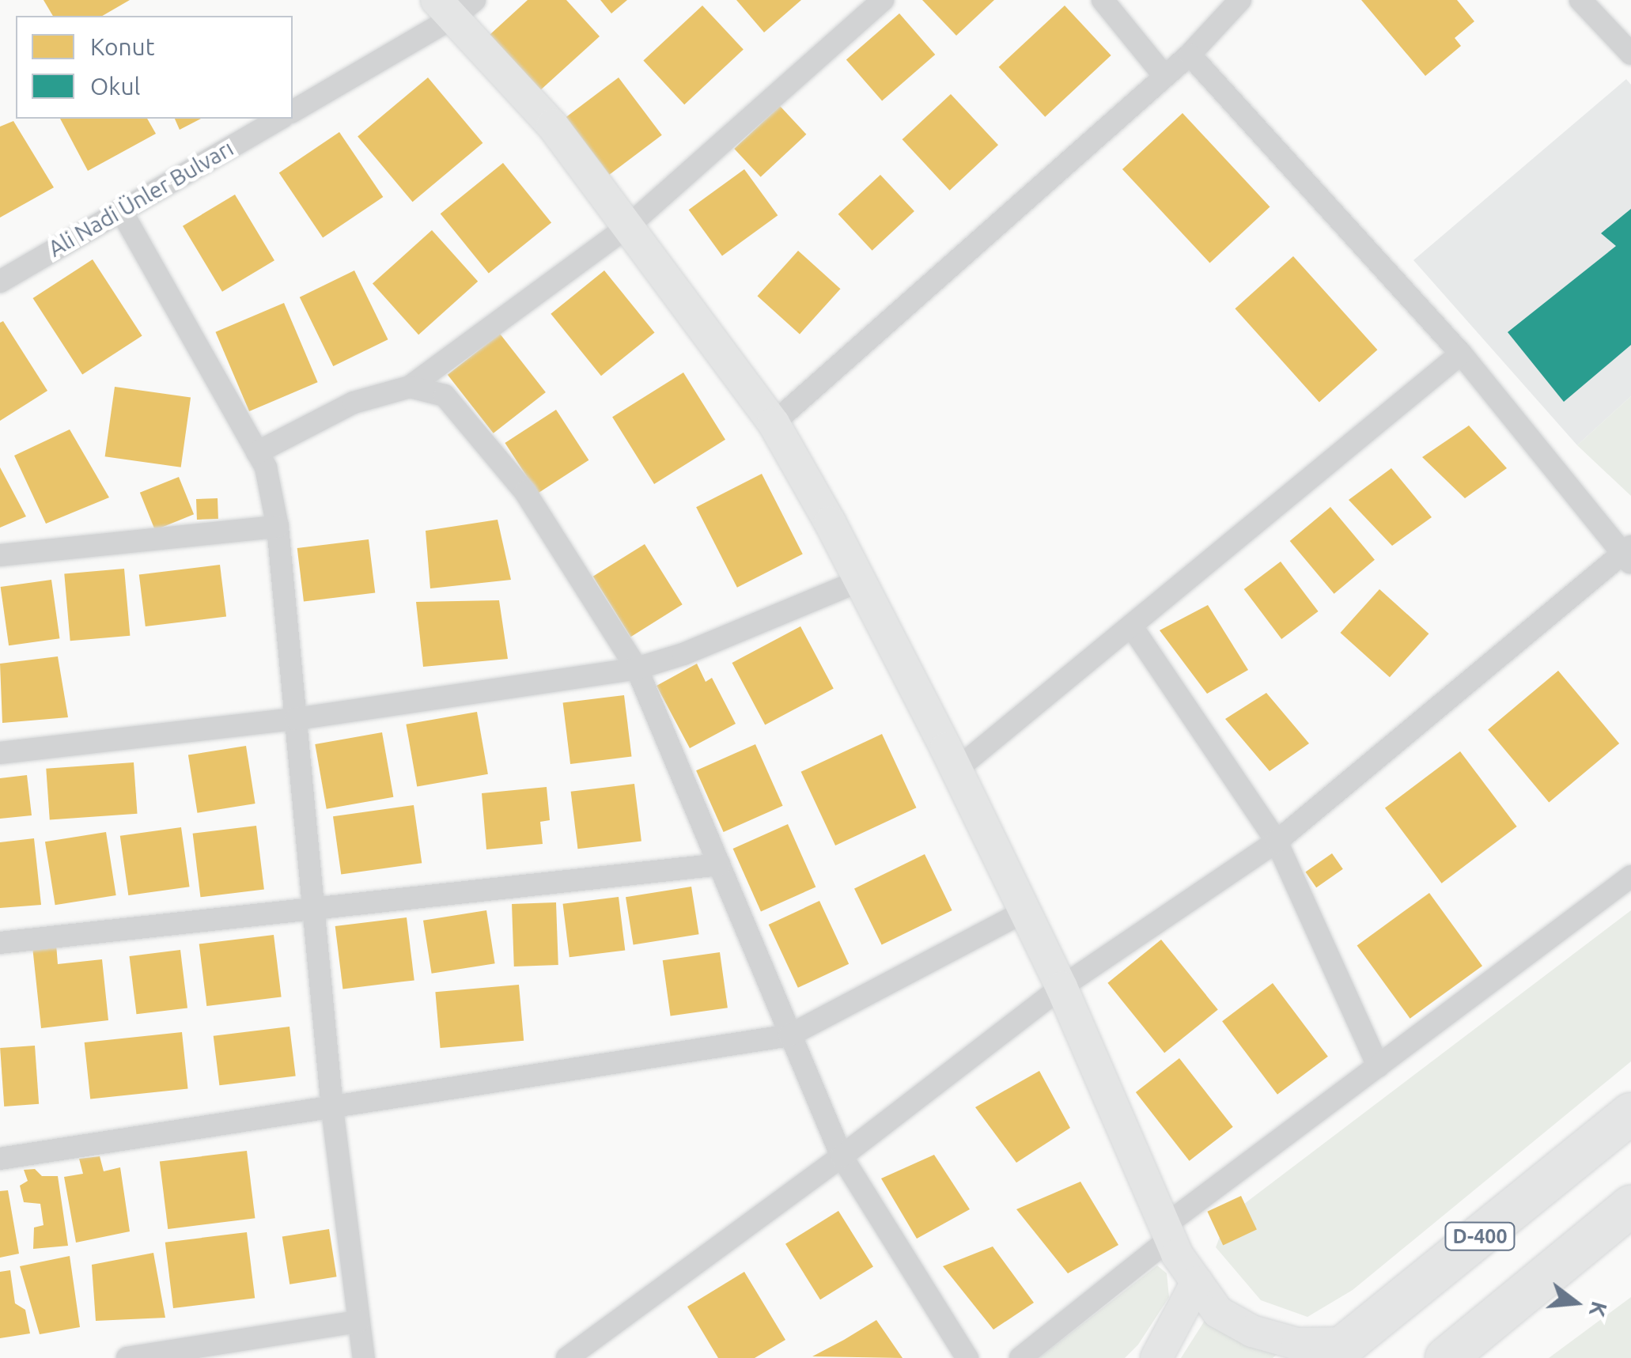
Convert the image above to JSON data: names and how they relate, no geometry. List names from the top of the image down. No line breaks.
{"streets":{"highway":["D-400"],"street":["Ali Nadi Ünler Bulvarı"]},"legend":["Konut","Okul"],"north":"right"}
